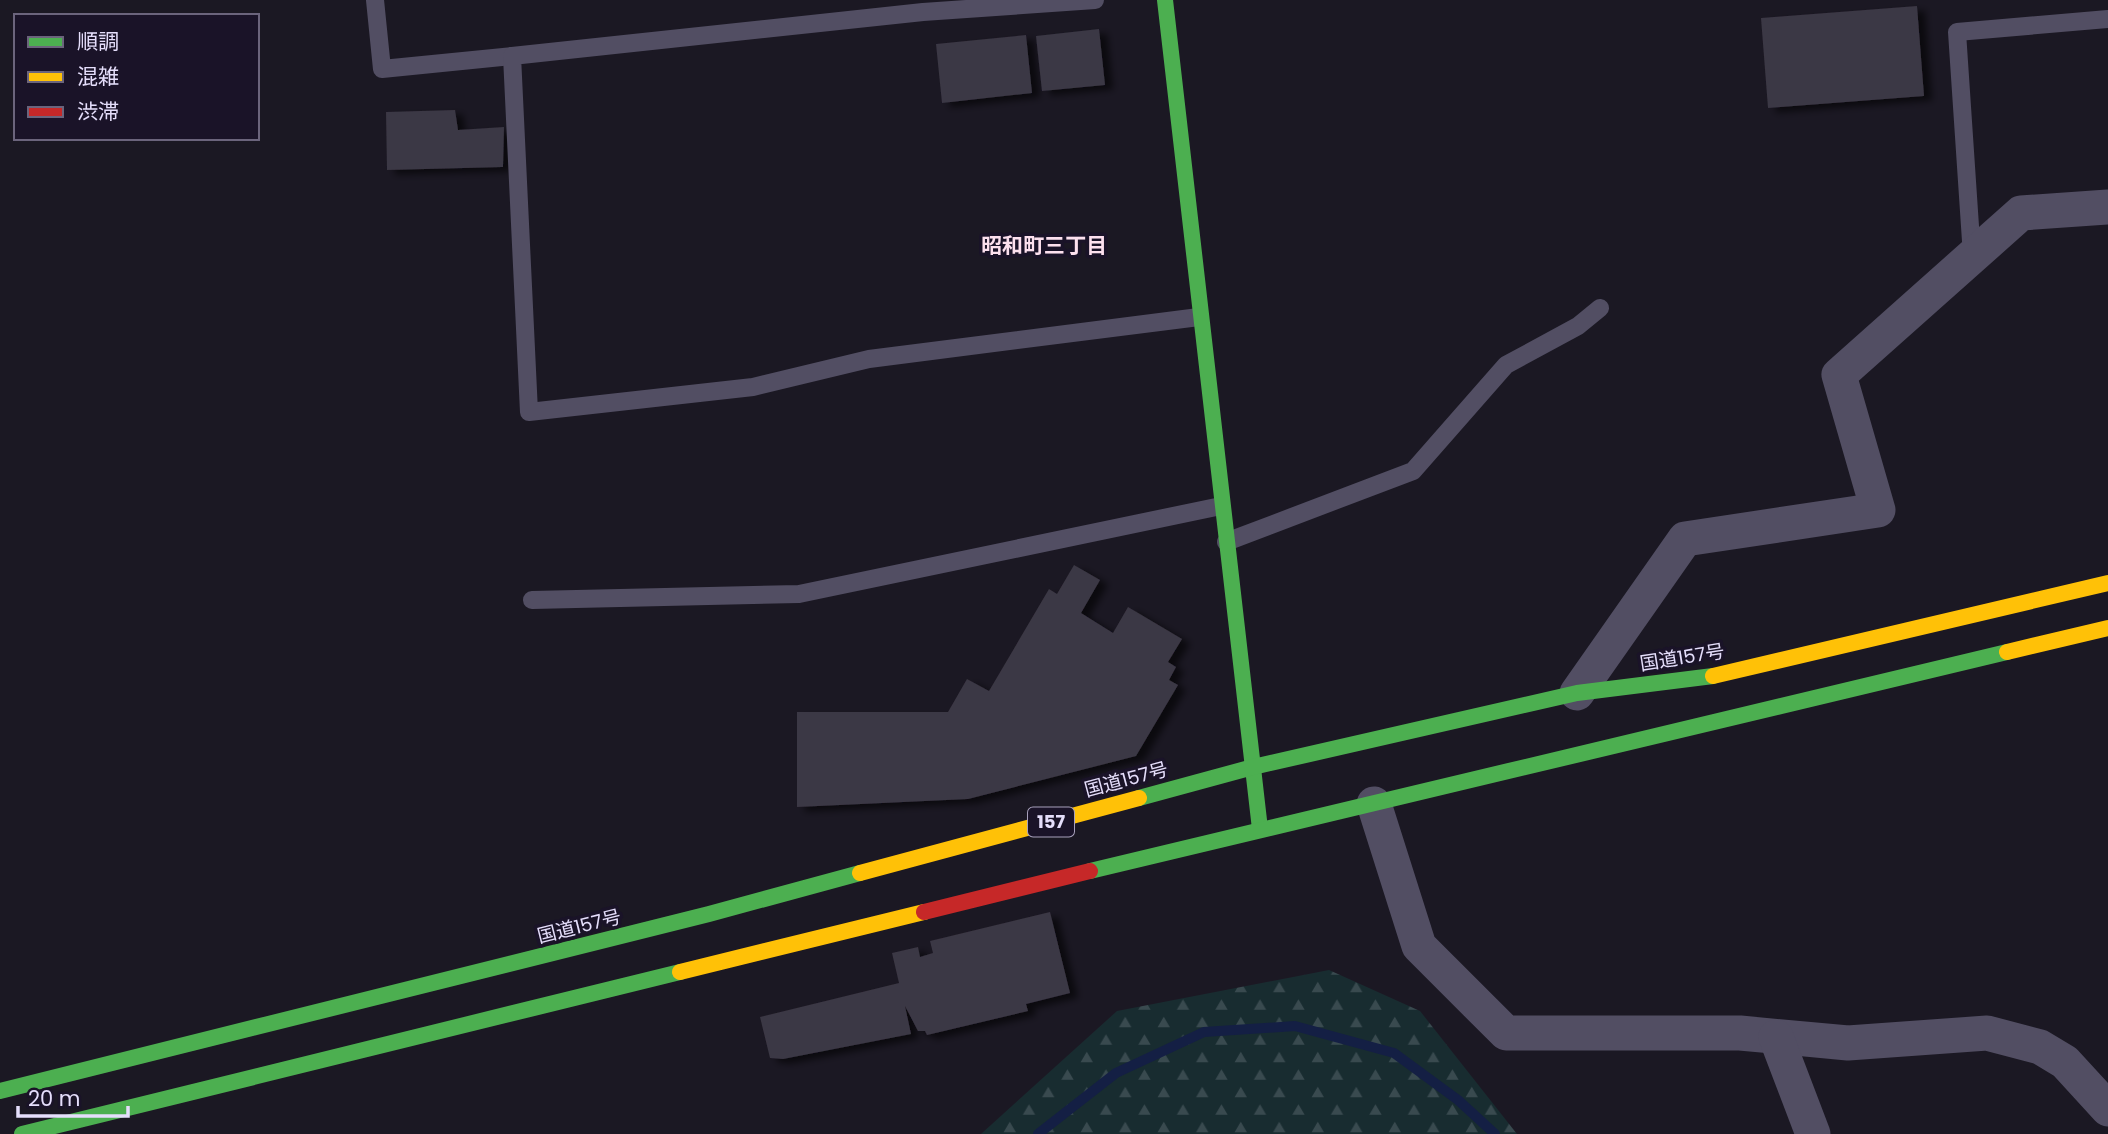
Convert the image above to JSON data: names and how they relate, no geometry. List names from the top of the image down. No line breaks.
{"streets":{"main road":["国道157号","157"]},"districts":["昭和町三丁目"],"legend":["順調","混雑","渋滞"],"scale_bar":"20 m"}
